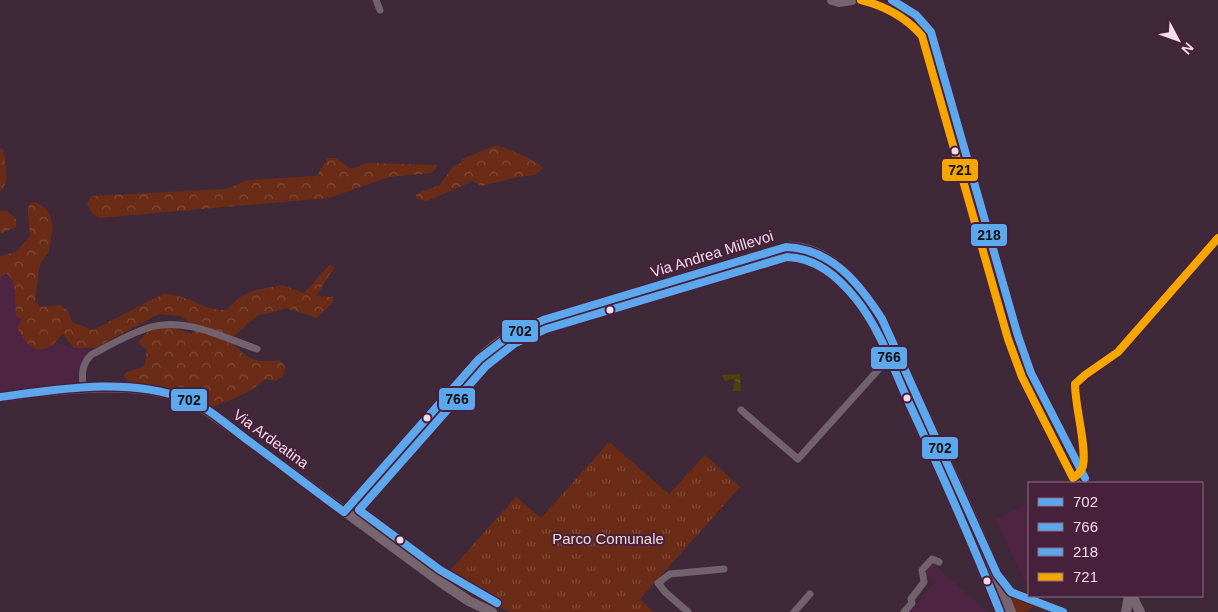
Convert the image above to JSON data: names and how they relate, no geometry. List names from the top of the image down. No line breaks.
{"streets":{"street":["Via Andrea Millevoi","Via Ardeatina"]},"crossings":[["Via Andrea Millevoi","Via Ardeatina"]],"parks":["Parco Comunale"],"lines":["transit line 218","transit line 721","transit line 702","transit line 766"],"legend":["702","766","218","721"],"north":"bottom right"}
